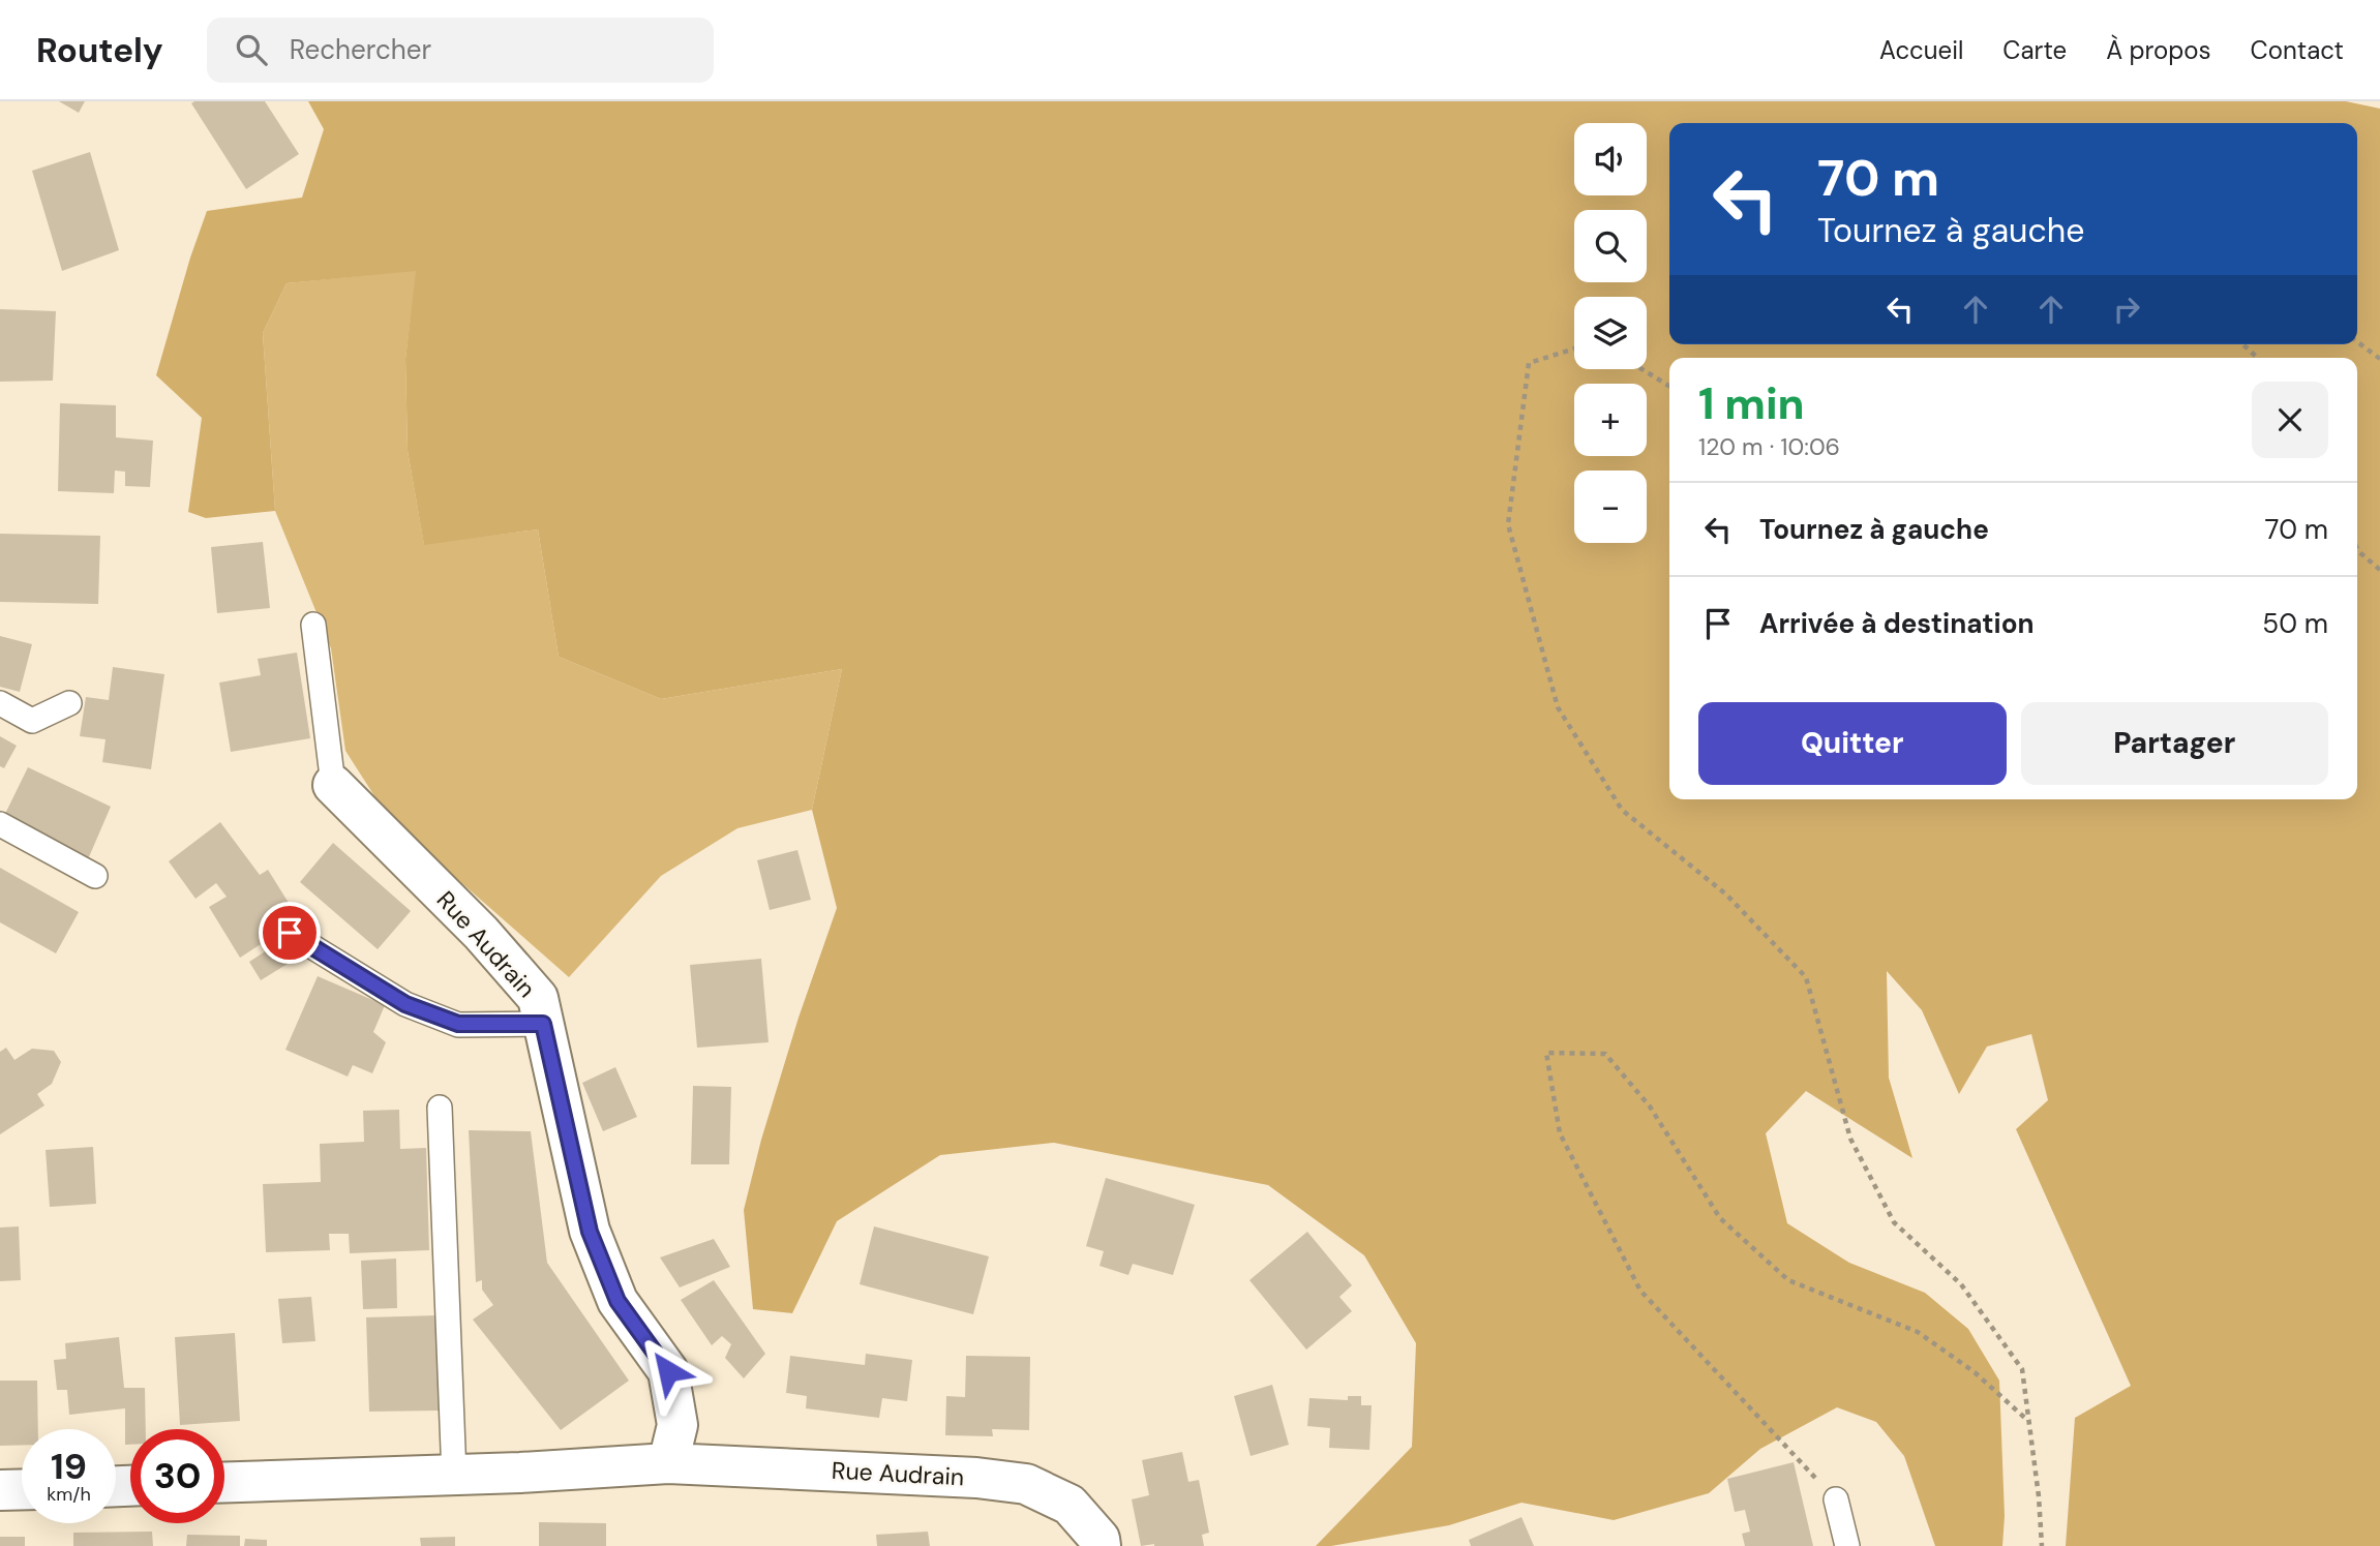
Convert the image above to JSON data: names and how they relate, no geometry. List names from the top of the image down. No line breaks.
{"streets":{"street":["Rue Audrain"]},"page":{"header":"Routely","search":"Rechercher","nav":["Accueil","Carte","À propos","Contact"],"map_buttons":["+","−"],"turn":["70 m","Tournez à gauche"],"heading":["1 min","120 m · 10:06"],"list":[{"name":"Tournez à gauche","value":"70 m"},{"name":"Arrivée à destination","value":"50 m"}],"buttons":["Quitter","Partager"],"speed":"19 km/h","limit":"30"}}
